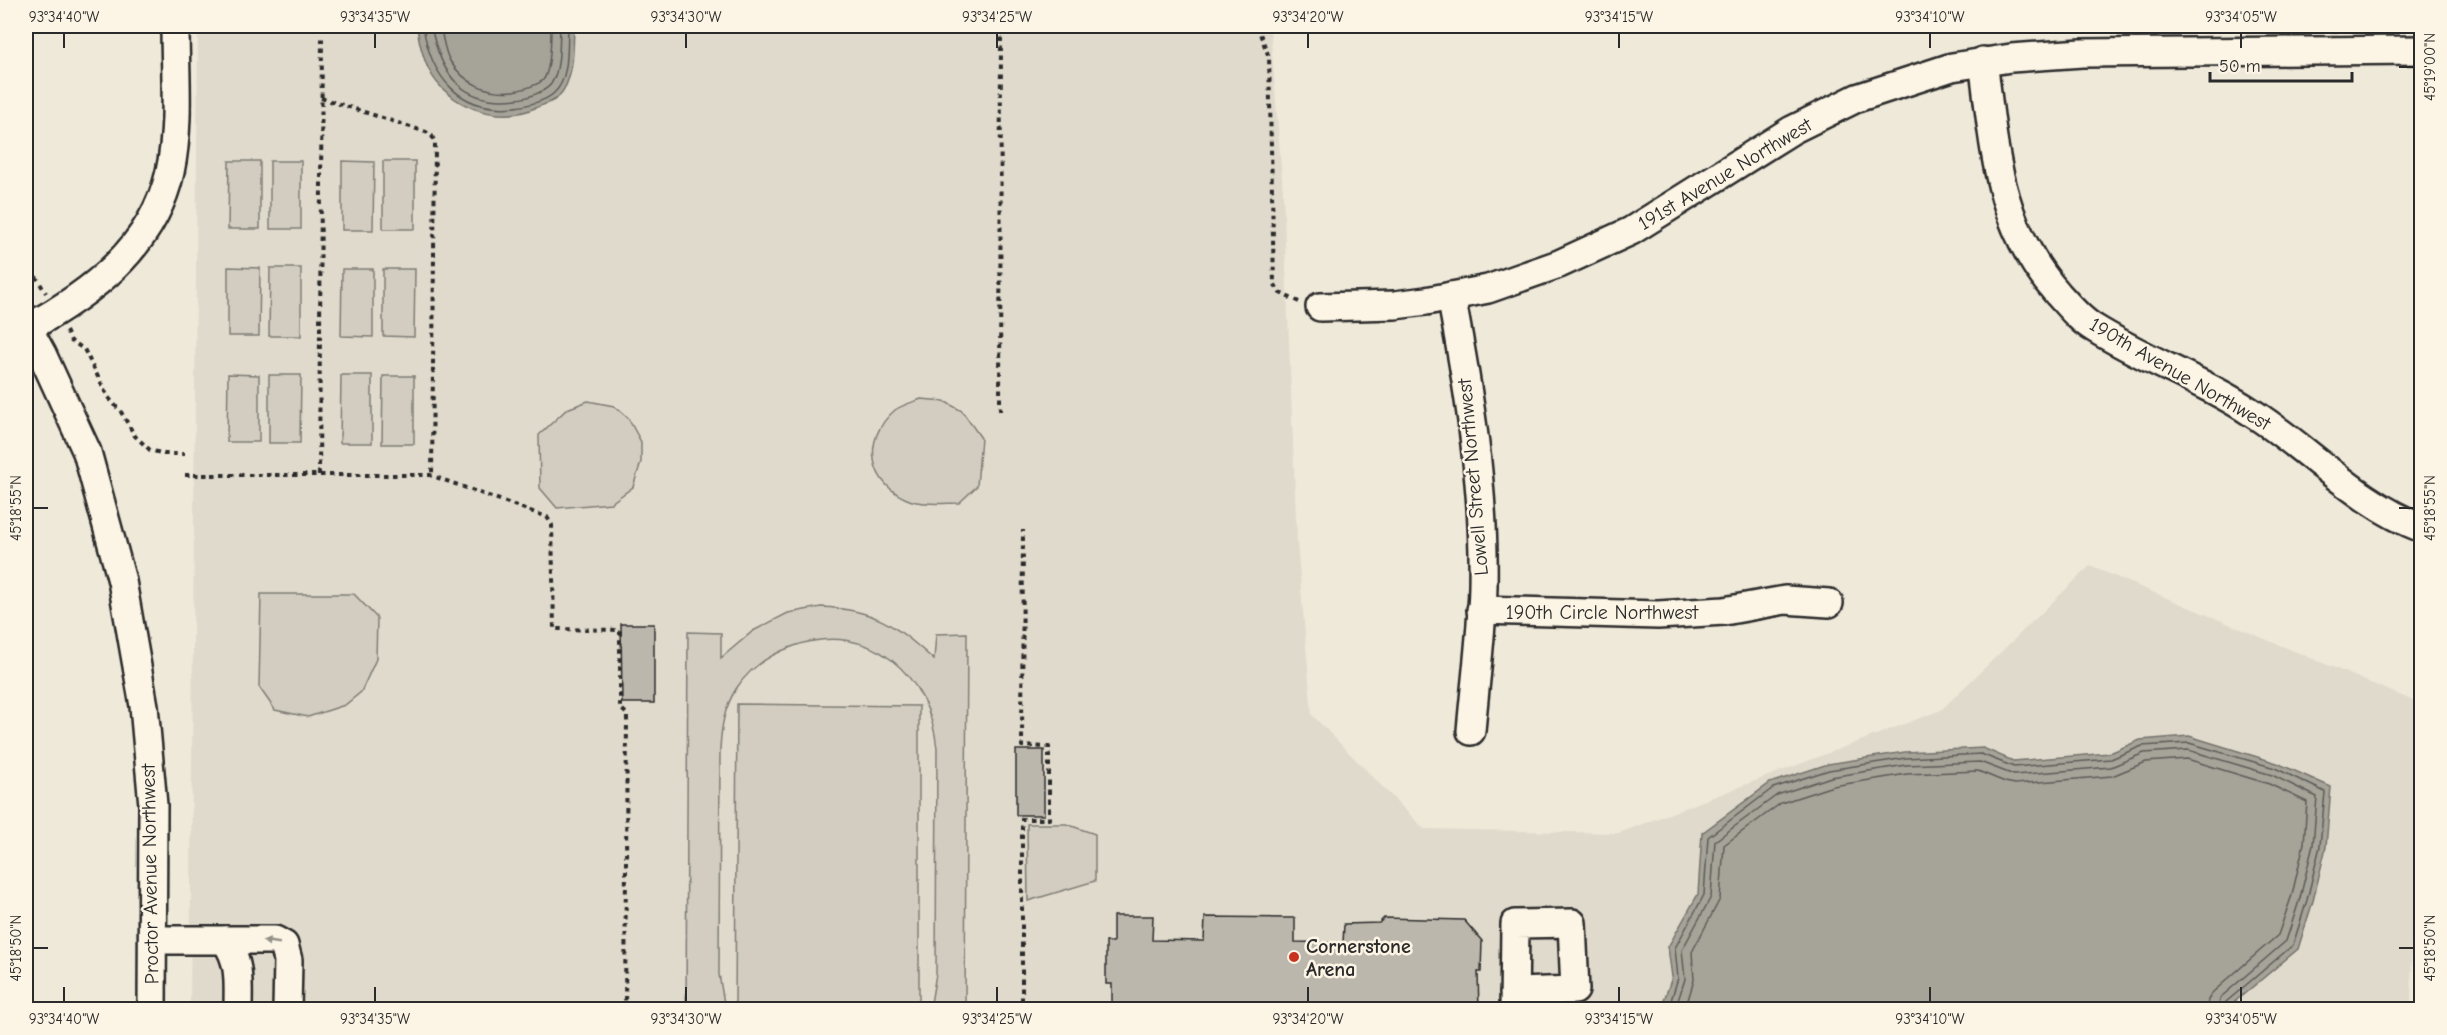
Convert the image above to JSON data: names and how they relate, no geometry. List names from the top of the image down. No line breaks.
{"streets":{"street":["191st Avenue Northwest","190th Avenue Northwest","Lowell Street Northwest","190th Circle Northwest","Proctor Avenue Northwest"]},"crossings":[["191st Avenue Northwest","190th Avenue Northwest"],["191st Avenue Northwest","Lowell Street Northwest"],["Lowell Street Northwest","190th Circle Northwest"]],"places":["Cornerstone Arena"],"scale_bar":"50 m","coordinates":["93°34'40\"W","93°34'35\"W","93°34'30\"W","93°34'25\"W","93°34'20\"W","93°34'15\"W","93°34'10\"W","93°34'05\"W","45°19'00\"N","45°18'55\"N","45°18'50\"N"]}
